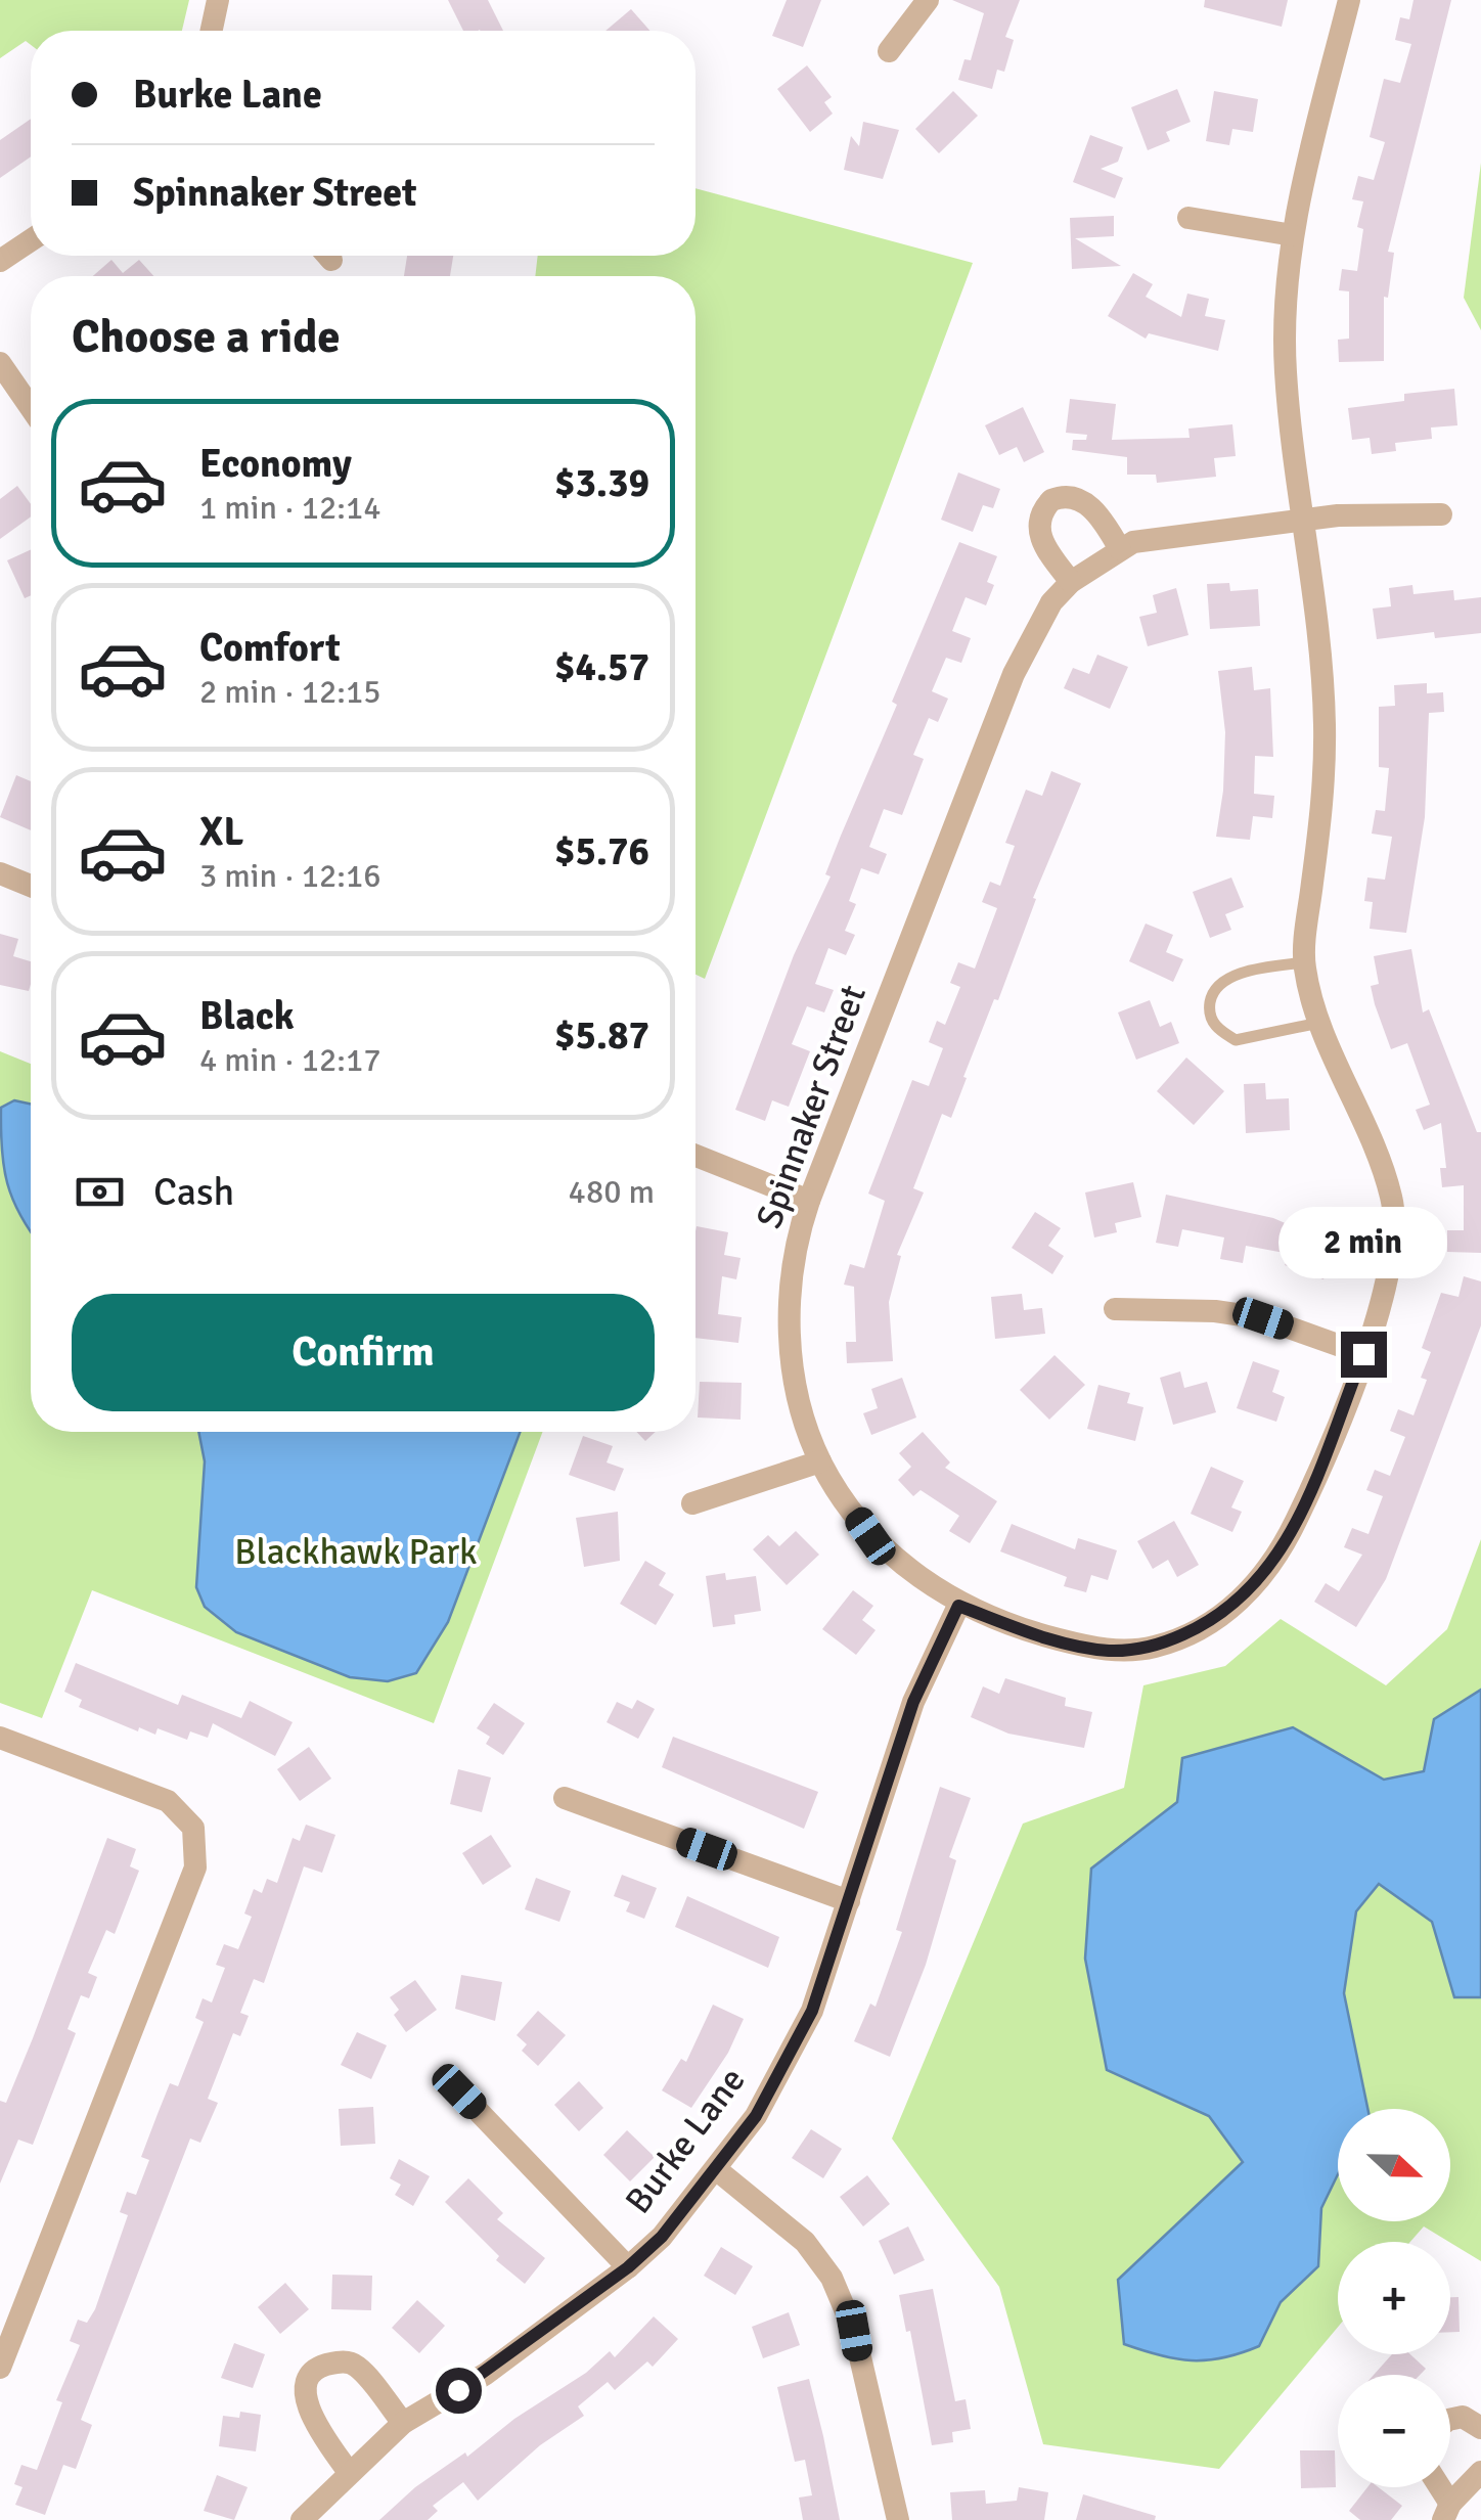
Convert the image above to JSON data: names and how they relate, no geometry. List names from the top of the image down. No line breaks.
{"streets":{"street":["Spinnaker Street","Burke Lane"]},"crossings":[["Spinnaker Street","Burke Lane"]],"parks":["Blackhawk Park"],"north":"right","page":{"banner":["Burke Lane","Spinnaker Street"],"heading":"Choose a ride","list":[{"name":"Economy","note":"1 min · 12:14","value":"$3.39"},{"name":"Comfort","note":"2 min · 12:15","value":"$4.57"},{"name":"XL","note":"3 min · 12:16","value":"$5.76"},{"name":"Black","note":"4 min · 12:17","value":"$5.87"}],"pay":["Cash","480 m"],"bubble":"2 min","buttons":"Confirm","map_buttons":["+","−"]}}
